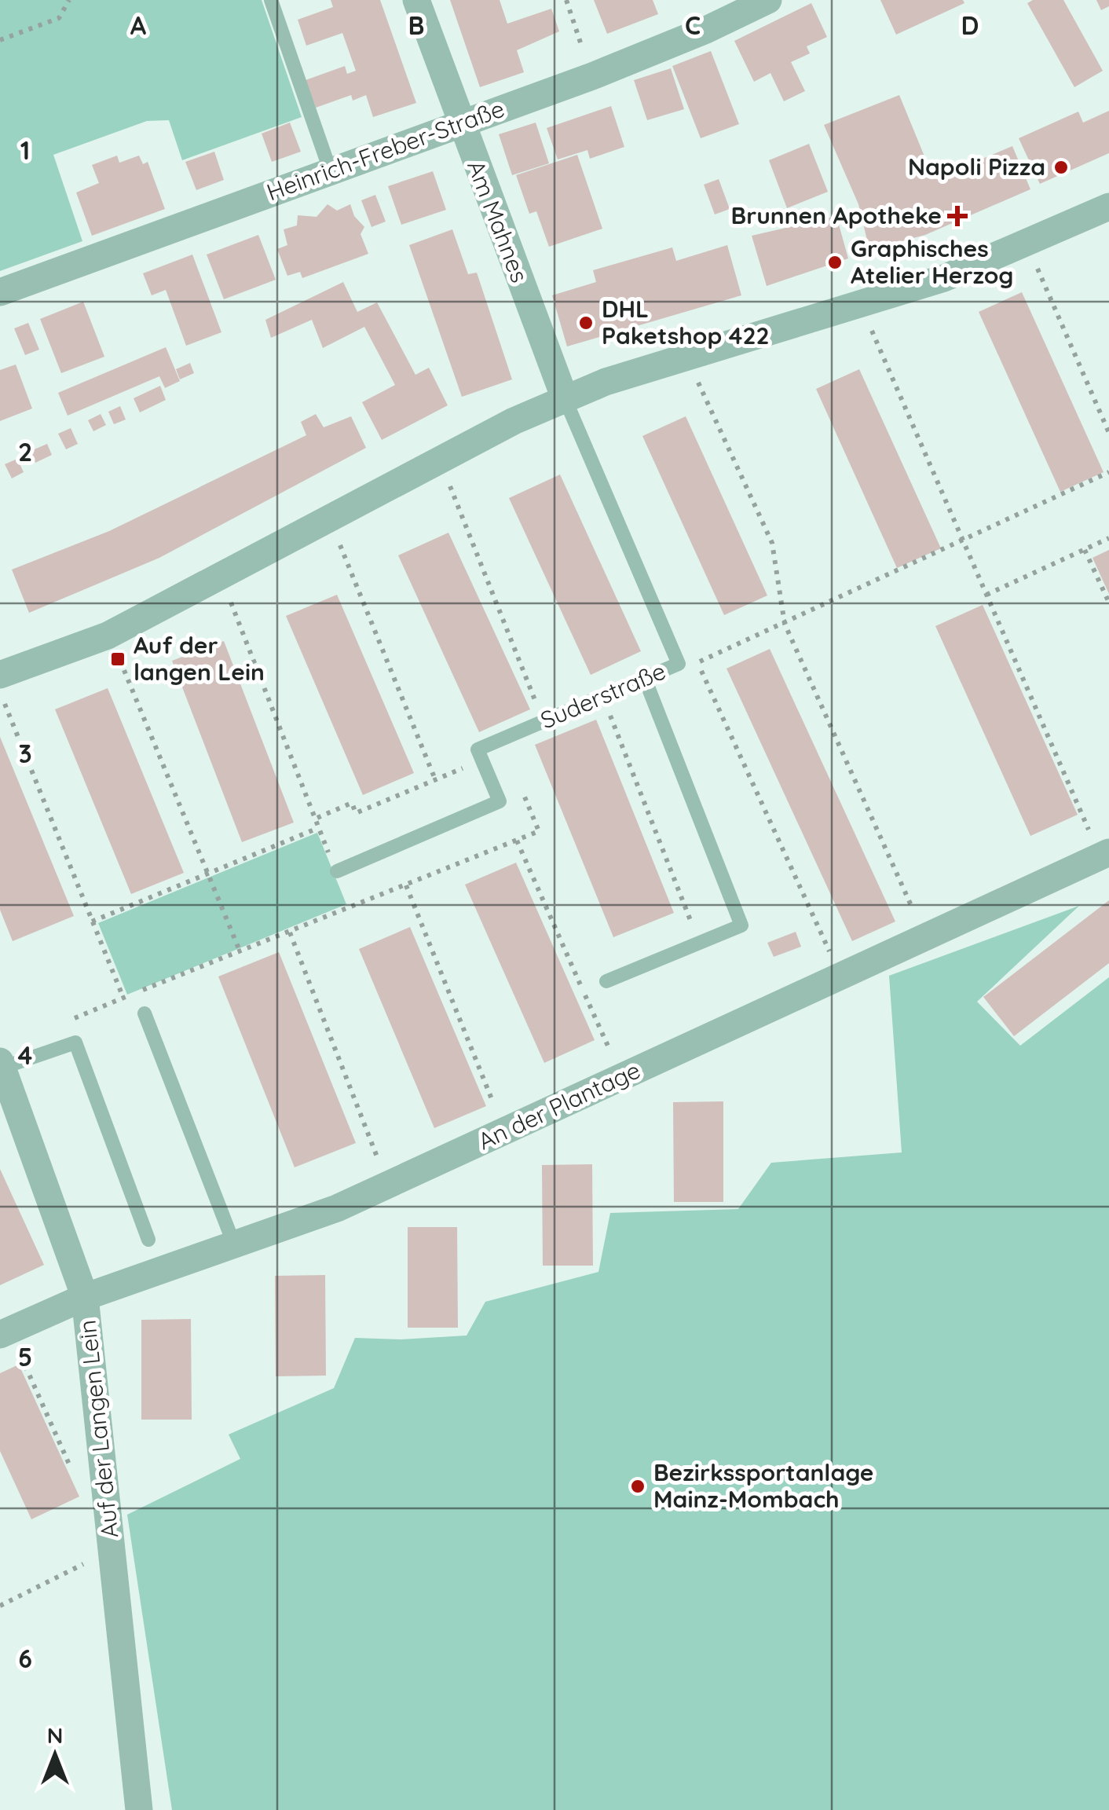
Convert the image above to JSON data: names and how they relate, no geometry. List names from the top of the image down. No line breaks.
{"streets":{"street":["Heinrich-Freber-Straße","Am Mahnes","An der Plantage","Auf der Langen Lein"],"lane":["Suderstraße"]},"crossings":[["Heinrich-Freber-Straße","Am Mahnes"],["Am Mahnes","Suderstraße"],["An der Plantage","Auf der Langen Lein"]],"places":{"other":["Napoli Pizza","Graphisches Atelier Herzog","DHL Paketshop 422","Bezirkssportanlage Mainz-Mombach"],"health":["Brunnen Apotheke"],"transit":["Auf der langen Lein"]},"north":"top","grid":{"columns":["A","B","C","D"],"rows":["1","2","3","4","5","6"]}}
